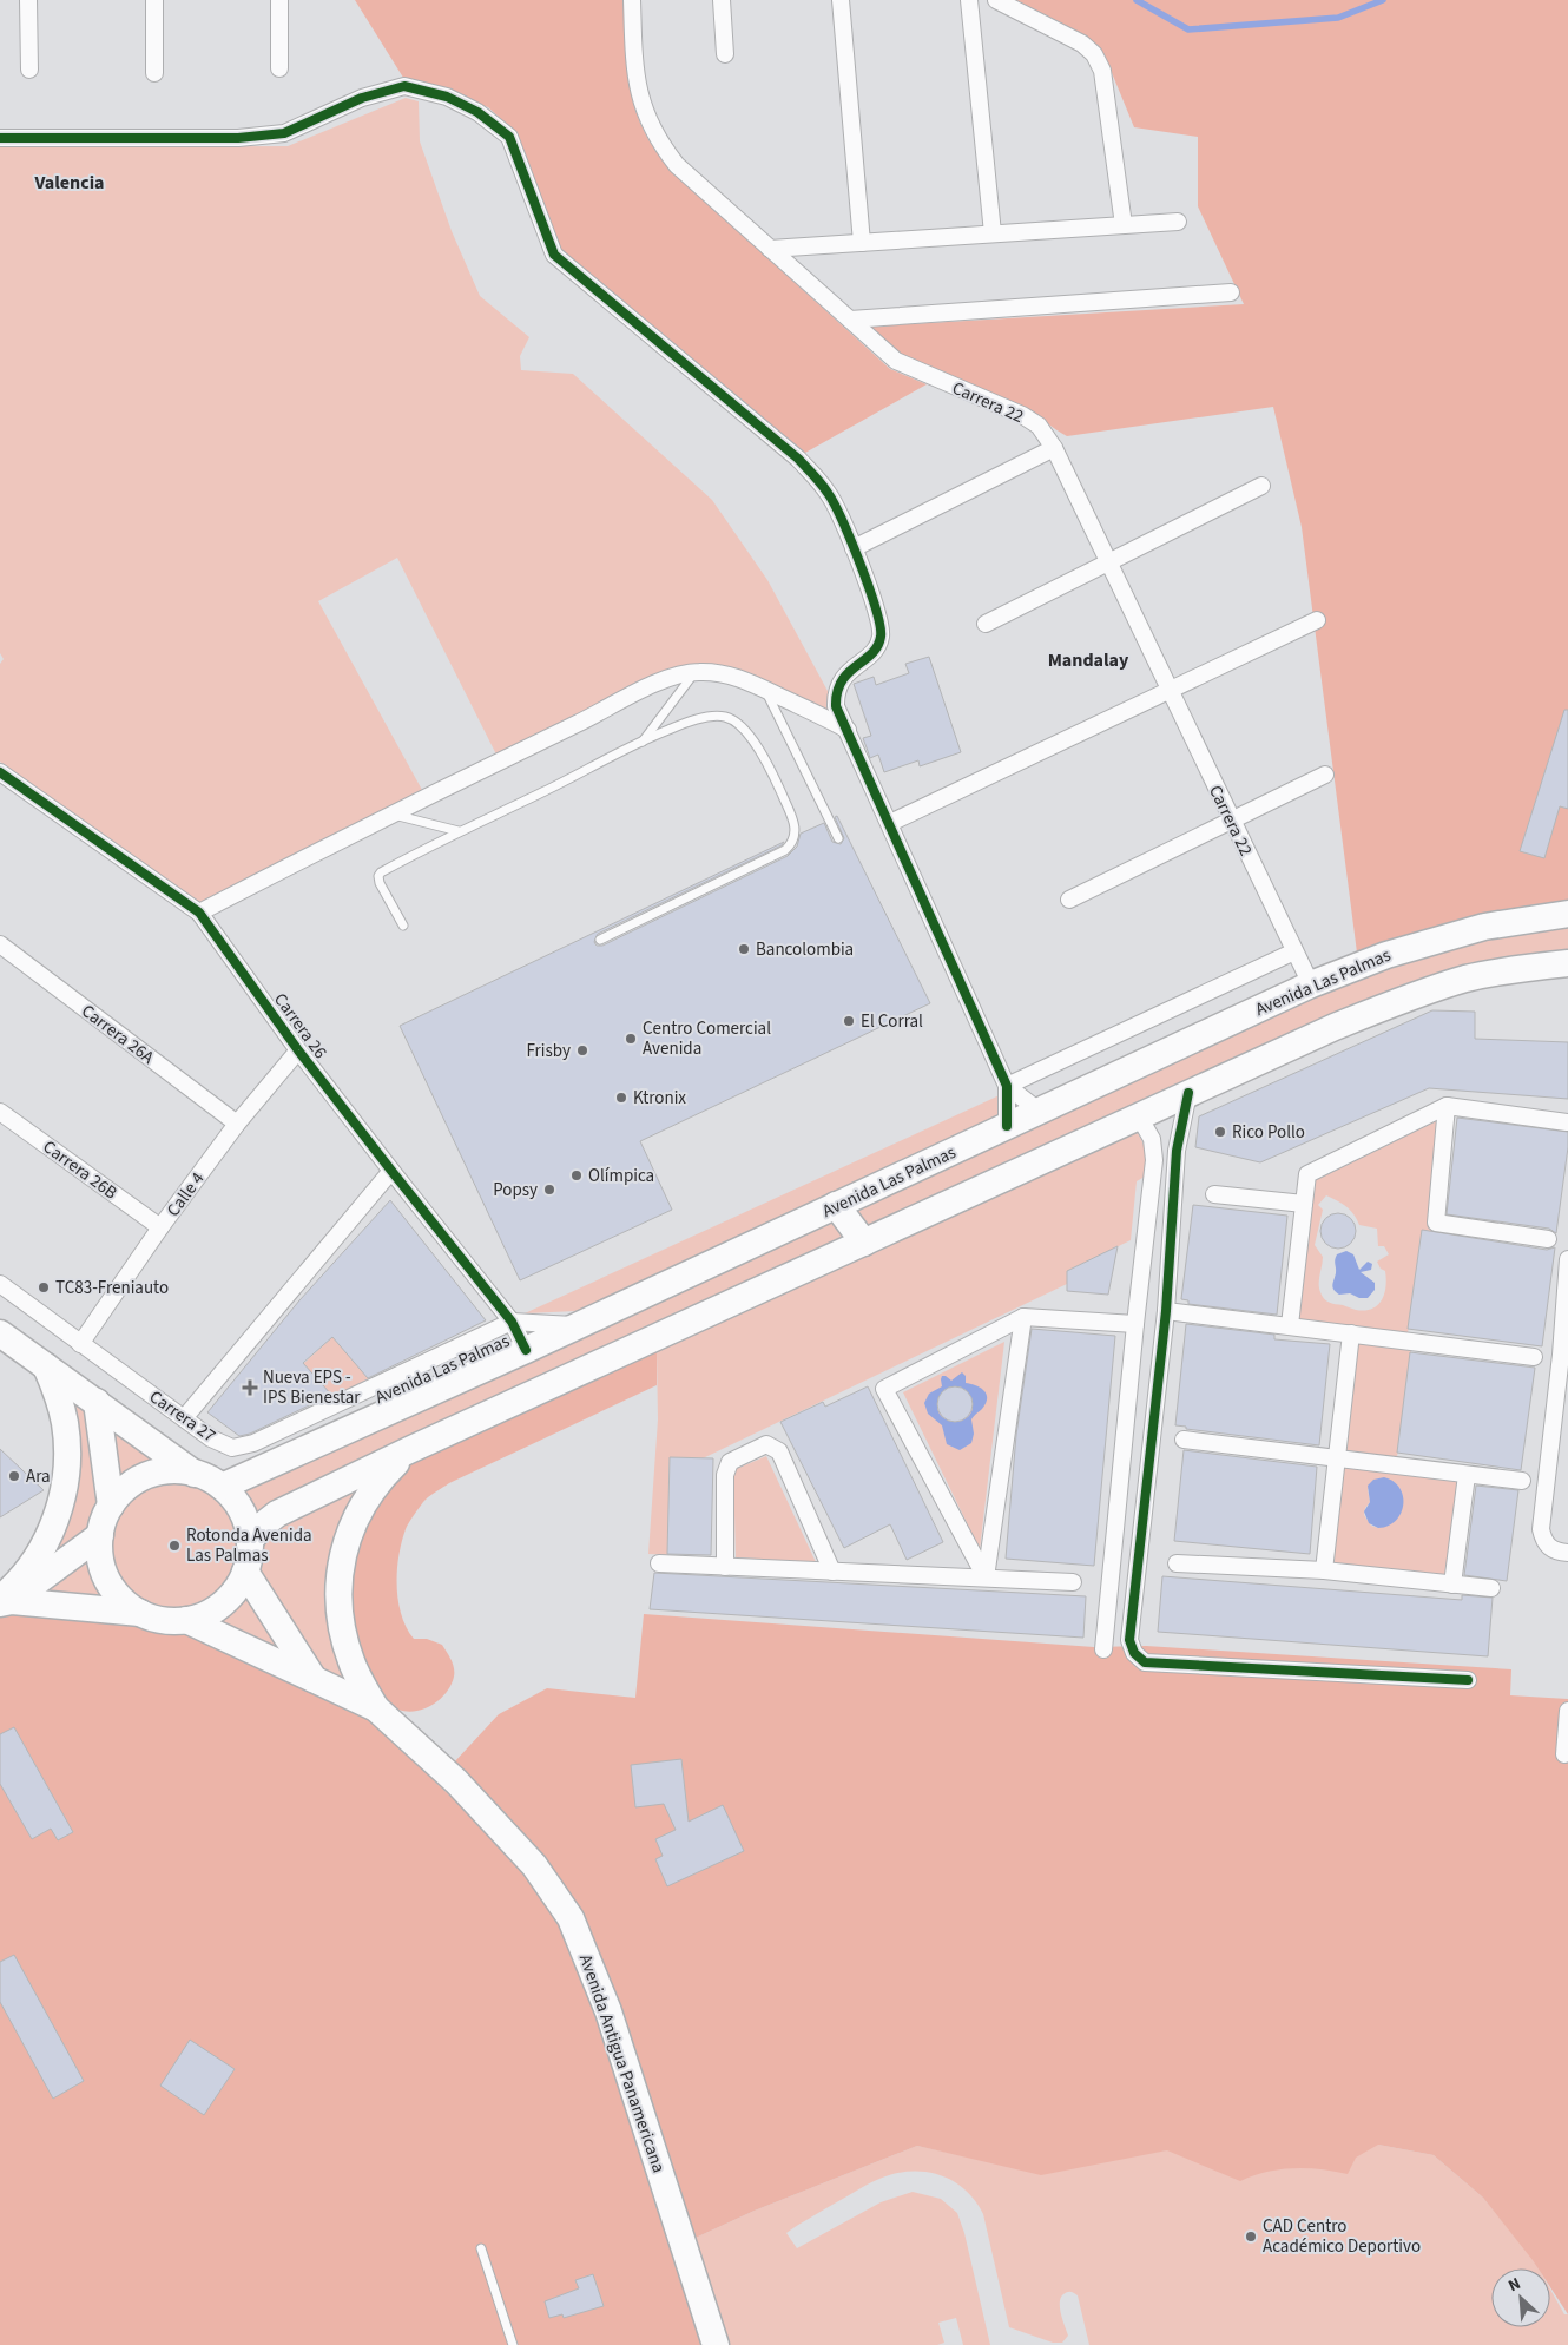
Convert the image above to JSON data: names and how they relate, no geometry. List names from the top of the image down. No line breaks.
{"streets":{"main road":["Avenida Las Palmas","Avenida Antigua Panamericana"],"street":["Carrera 22","Carrera 26","Carrera 26A","Carrera 26B","Calle 4","Carrera 27"]},"crossings":[["Carrera 22","Avenida Las Palmas"],["Avenida Las Palmas","Carrera 26"],["Avenida Las Palmas","Avenida Antigua Panamericana"],["Carrera 26","Calle 4"],["Carrera 26","Carrera 27"],["Carrera 26A","Calle 4"],["Carrera 26B","Calle 4"],["Calle 4","Carrera 27"]],"districts":["Valencia","Mandalay"],"places":{"other":["Bancolombia","El Corral","Centro Comercial Avenida","Frisby","Ktronix","Rico Pollo","Olímpica","Popsy","TC83-Freniauto","Ara","Rotonda Avenida Las Palmas","CAD Centro Académico Deportivo"],"health":["Nueva EPS - IPS Bienestar"]},"north":"top left"}
